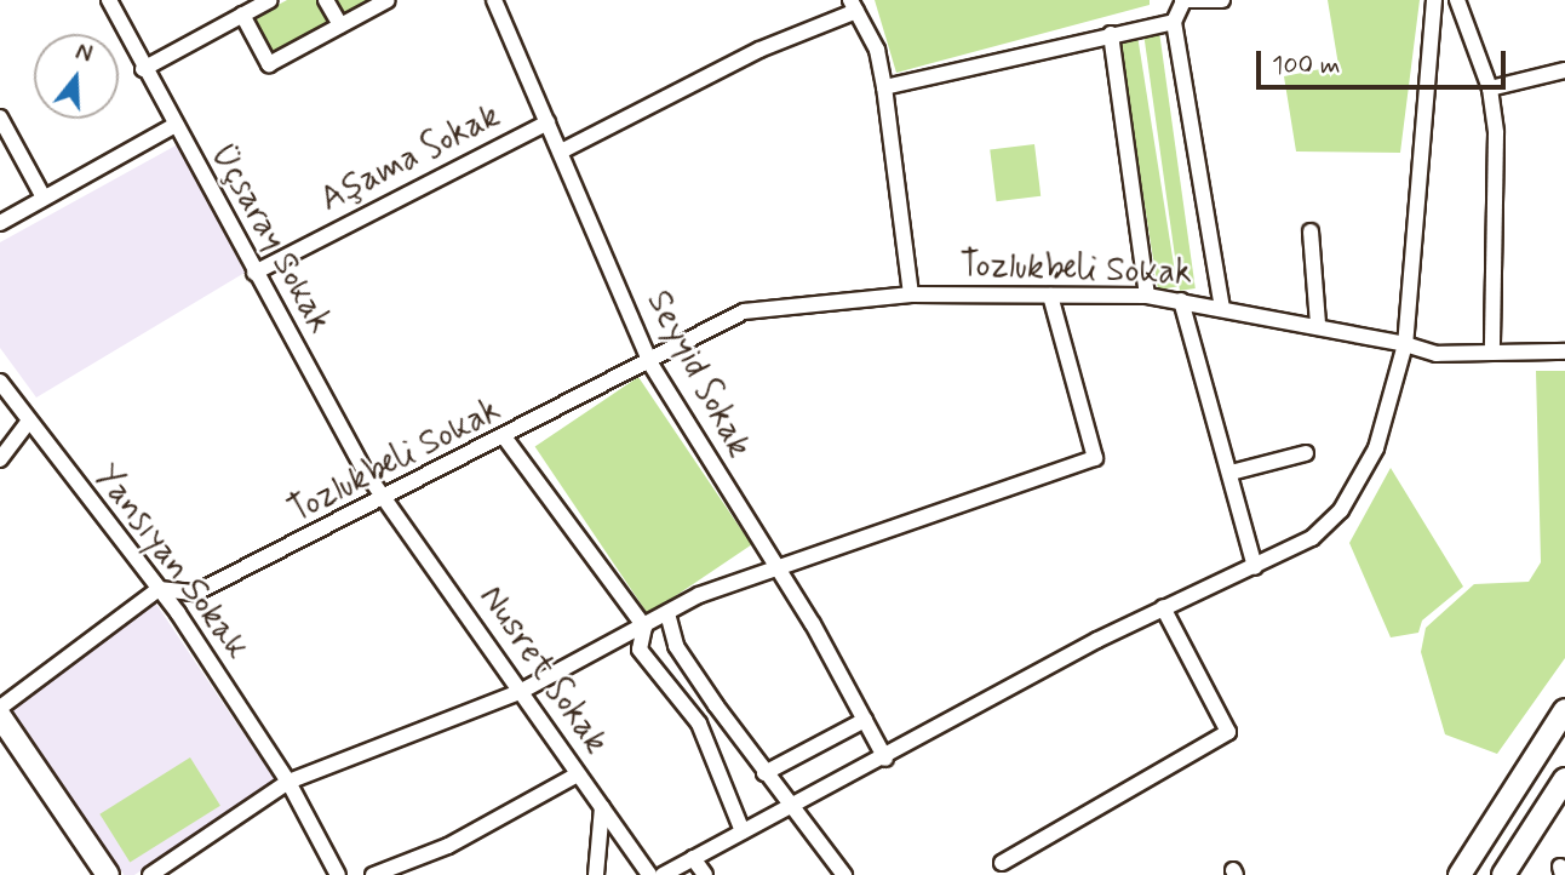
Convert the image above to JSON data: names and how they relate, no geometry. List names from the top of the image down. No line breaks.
{"streets":{"street":["Aşama Sokak","Üçsaray Sokak","Tozlukbeli Sokak","Seyyid Sokak","Yansıyan Sokak","Nusret Sokak"]},"crossings":[["Aşama Sokak","Üçsaray Sokak"],["Aşama Sokak","Seyyid Sokak"],["Üçsaray Sokak","Tozlukbeli Sokak"],["Üçsaray Sokak","Nusret Sokak"],["Tozlukbeli Sokak","Seyyid Sokak"],["Tozlukbeli Sokak","Yansıyan Sokak"],["Tozlukbeli Sokak","Nusret Sokak"]],"scale_bar":"100 m","north":"top"}
